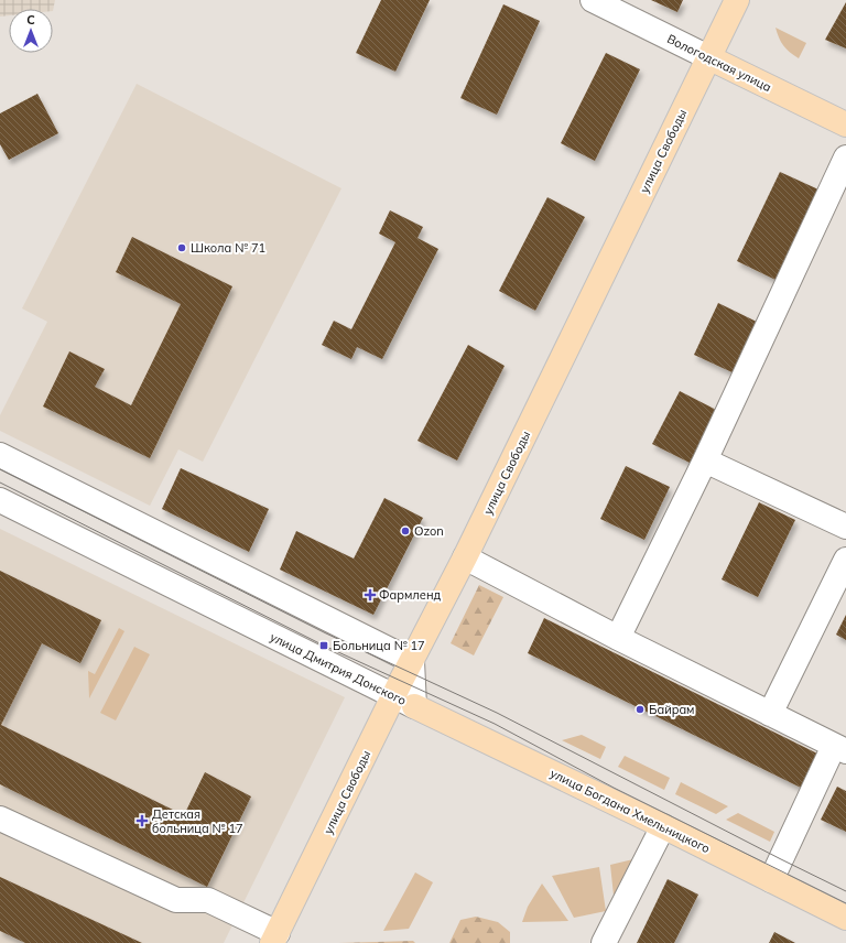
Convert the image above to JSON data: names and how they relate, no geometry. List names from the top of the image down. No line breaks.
{"streets":{"main road":["Вологодская улица","улица Свободы","улица Богдана Хмельницкого"],"street":["улица Дмитрия Донского"]},"crossings":[["Вологодская улица","улица Свободы"],["улица Свободы","улица Дмитрия Донского"],["улица Свободы","улица Богдана Хмельницкого"],["улица Дмитрия Донского","улица Богдана Хмельницкого"]],"places":{"other":["Школа № 71","Ozon","Байрам"],"health":["Фармленд","Детская больница № 17"],"transit":["Больница № 17"]},"north":"top"}
